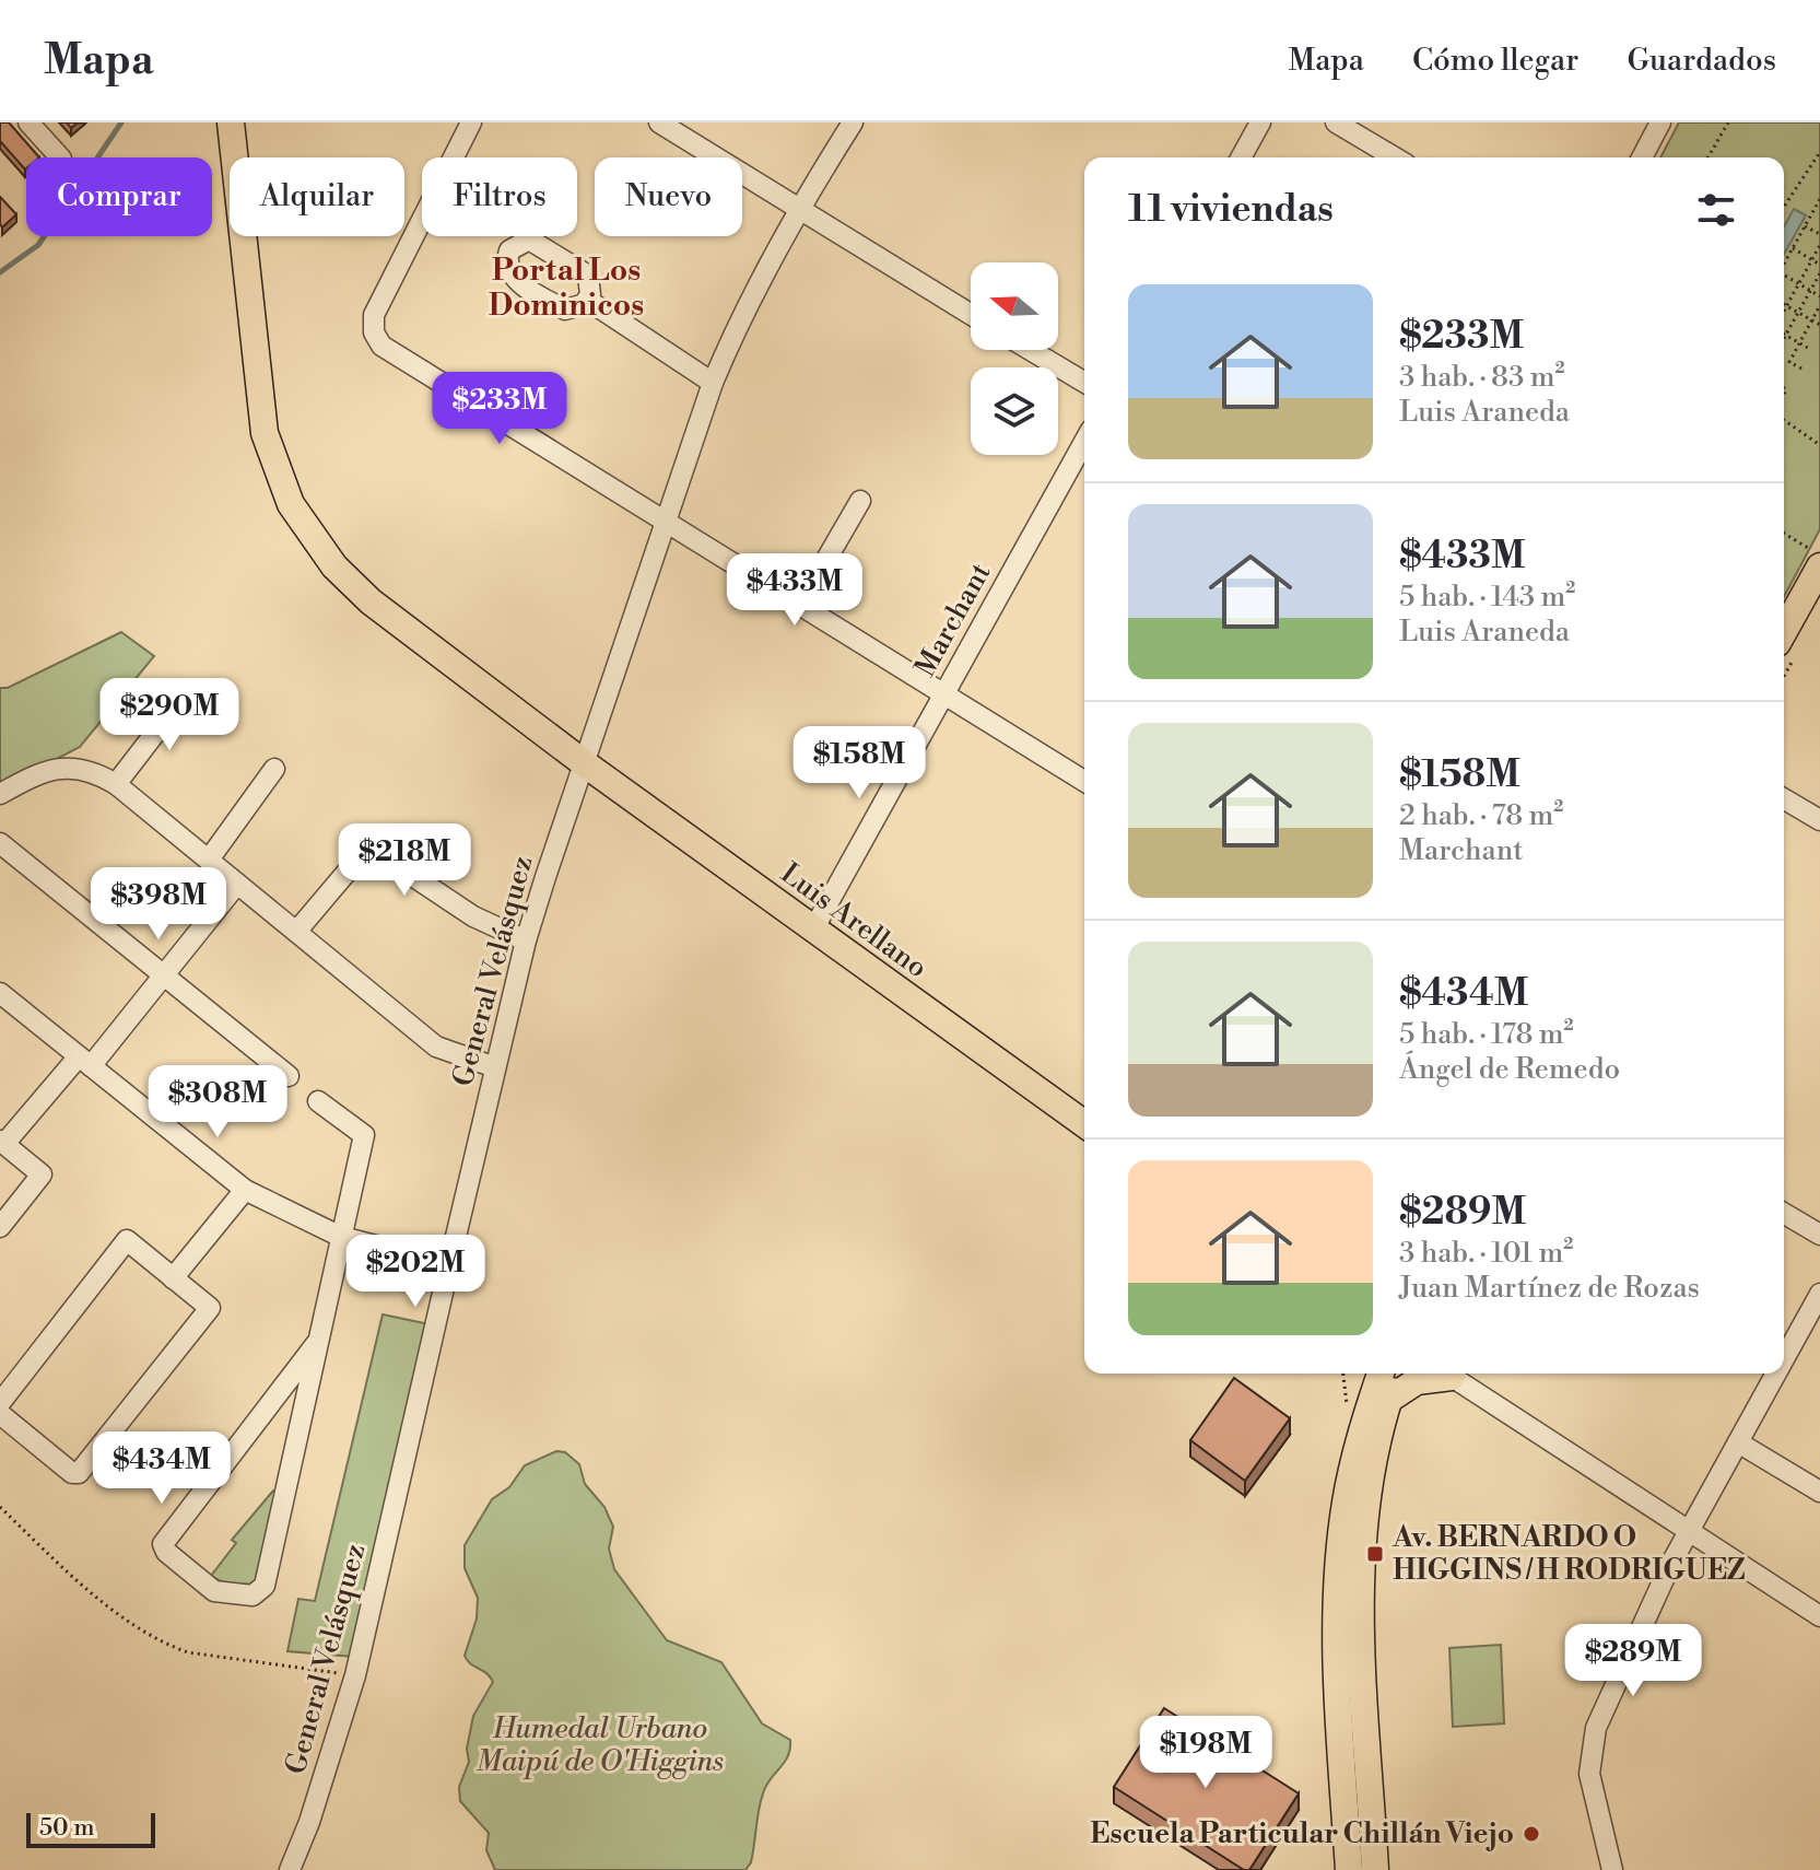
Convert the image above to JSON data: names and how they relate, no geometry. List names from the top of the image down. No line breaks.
{"streets":{"main road":["Luis Arellano"],"street":["Marchant","General Velásquez"]},"crossings":[["Marchant","Luis Arellano"],["Luis Arellano","General Velásquez"]],"districts":["Portal Los Dominicos"],"parks":["Humedal Urbano Maipú de O'Higgins"],"places":{"transit":["Av. BERNARDO O HIGGINS / H RODRIGUEZ"],"other":["Escuela Particular Chillán Viejo"]},"scale_bar":"50 m","north":"left","page":{"header":"Mapa","nav":["Mapa","Cómo llegar","Guardados"],"chip":["Comprar","Alquilar","Filtros","Nuevo"],"heading":"11 viviendas","list":[{"name":"$233M","note":"3 hab. · 83 m² · Luis Araneda"},{"name":"$433M","note":"5 hab. · 143 m² · Luis Araneda"},{"name":"$158M","note":"2 hab. · 78 m² · Marchant"},{"name":"$434M","note":"5 hab. · 178 m² · Ángel de Remedo"},{"name":"$289M","note":"3 hab. · 101 m² · Juan Martínez de Rozas"}],"price":["$233M","$433M","$290M","$158M","$218M","$398M","$308M","$202M","$434M","$289M","$198M"],"scale":"50 m"}}
